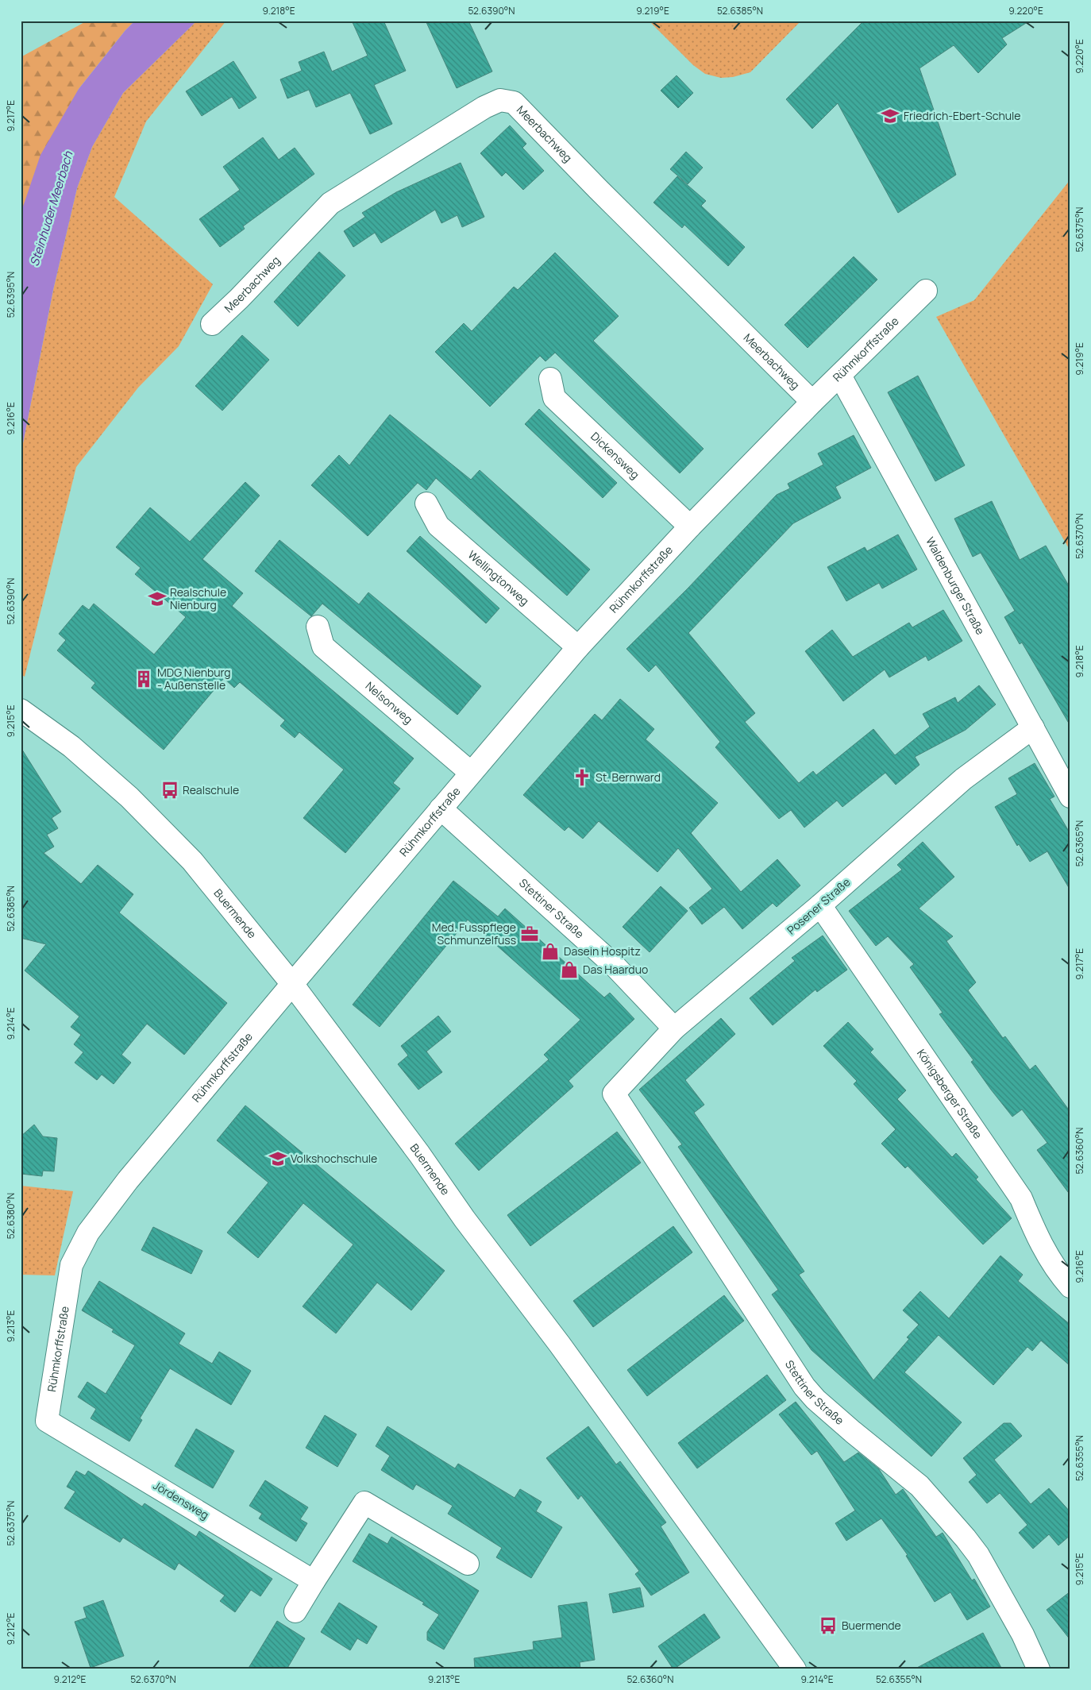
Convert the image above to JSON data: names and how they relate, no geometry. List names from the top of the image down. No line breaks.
{"streets":{"street":["Meerbachweg","Rühmkorffstraße","Dickensweg","Wellingtonweg","Waldenburger Straße","Nelsonweg","Posener Straße","Stettiner Straße","Buermende","Königsberger Straße","Jördensweg"]},"crossings":[["Meerbachweg","Rühmkorffstraße"],["Rühmkorffstraße","Dickensweg"],["Rühmkorffstraße","Wellingtonweg"],["Rühmkorffstraße","Waldenburger Straße"],["Rühmkorffstraße","Nelsonweg"],["Rühmkorffstraße","Stettiner Straße"],["Rühmkorffstraße","Buermende"],["Rühmkorffstraße","Jördensweg"],["Waldenburger Straße","Posener Straße"],["Posener Straße","Stettiner Straße"],["Posener Straße","Königsberger Straße"]],"water":["Steinhuder Meerbach"],"places":{"school or university":["Friedrich-Ebert-Schule","Realschule Nienburg","Volkshochschule"],"building":["MDG Nienburg - Außenstelle"],"church":["St. Bernward"],"bus stop":["Realschule","Buermende"],"office":["Med. Fusspflege Schmunzelfuss"],"shop":["Dasein Hospitz","Das Haarduo"]},"coordinates":["9.218°E","52.6390°N","9.219°E","52.6385°N","9.220°E","9.217°E","52.6375°N","52.6395°N","9.216°E","52.6370°N","9.215°E","52.6365°N","9.214°E","52.6360°N","52.6380°N","9.213°E","52.6355°N","9.212°E"]}
